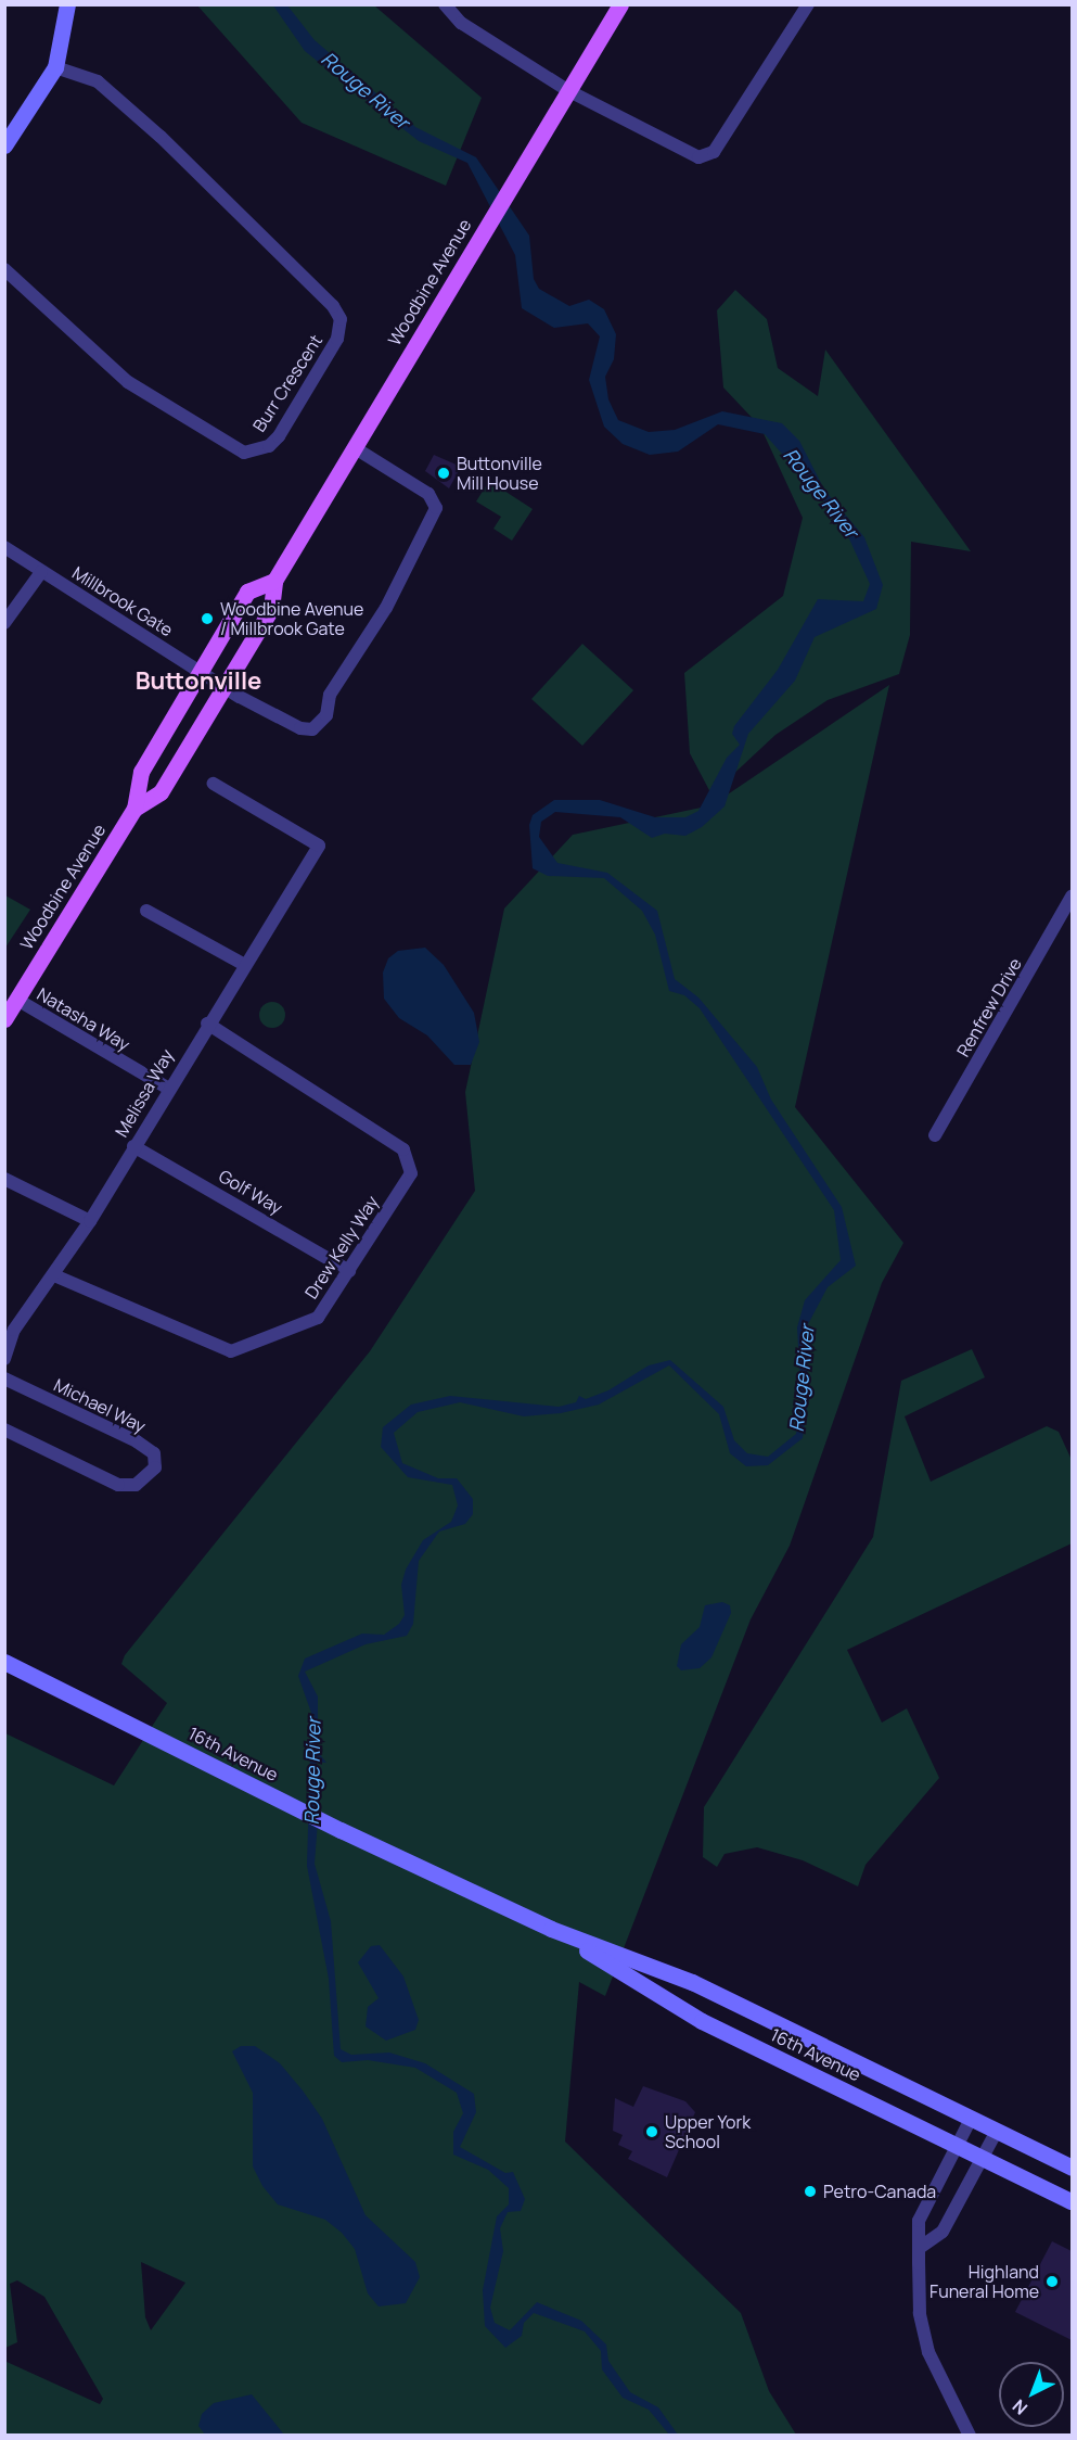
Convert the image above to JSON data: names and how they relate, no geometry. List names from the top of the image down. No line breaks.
{"streets":{"main road":["Woodbine Avenue","16th Avenue"],"street":["Burr Crescent","Millbrook Gate","Renfrew Drive","Natasha Way","Melissa Way","Golf Way","Drew Kelly Way","Michael Way"]},"crossings":[["Woodbine Avenue","Millbrook Gate"],["Woodbine Avenue","Natasha Way"],["Natasha Way","Melissa Way"],["Melissa Way","Golf Way"],["Melissa Way","Drew Kelly Way"],["Golf Way","Drew Kelly Way"]],"districts":["Buttonville"],"water":["Rouge River"],"places":["Buttonville Mill House","Woodbine Avenue / Millbrook Gate","Upper York School","Petro-Canada","Highland Funeral Home"],"north":"bottom left"}
